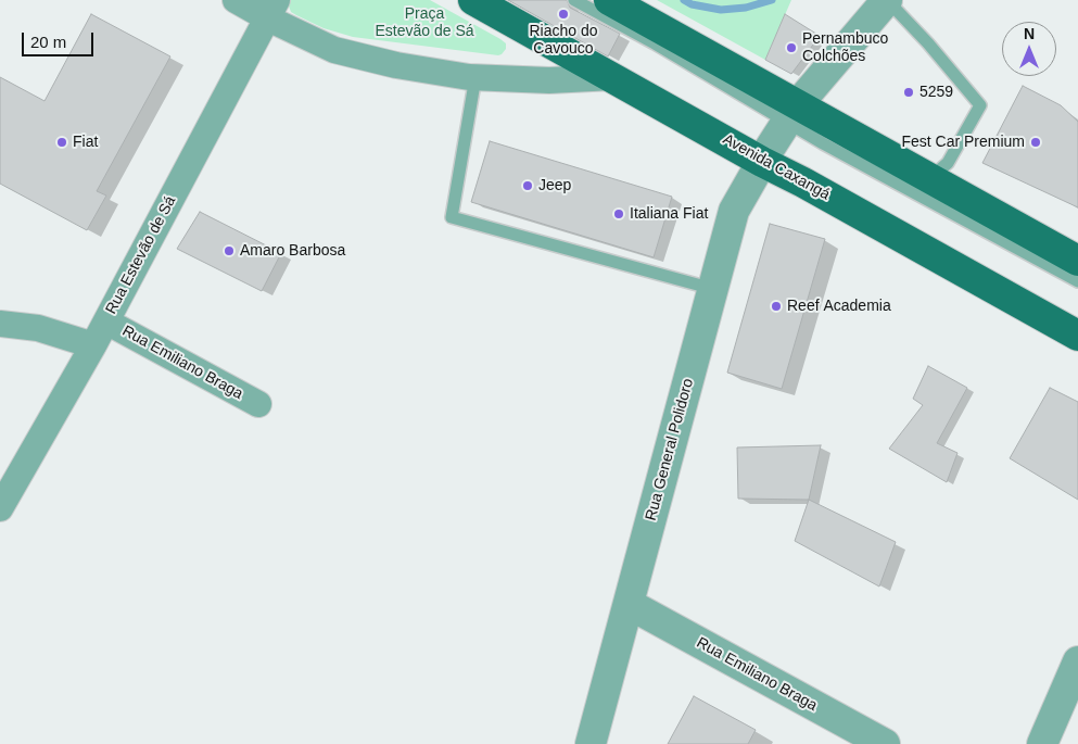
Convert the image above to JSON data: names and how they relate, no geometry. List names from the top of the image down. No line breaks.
{"streets":{"main road":["Avenida Caxangá"],"street":["Rua Estevão de Sá","Rua Emiliano Braga","Rua General Polidoro"]},"crossings":[["Avenida Caxangá","Rua General Polidoro"],["Rua Estevão de Sá","Rua Emiliano Braga"],["Rua Emiliano Braga","Rua General Polidoro"]],"parks":["Praça Estevão de Sá"],"places":["Riacho do Cavouco","Pernambuco Colchões","5259","Fiat","Fest Car Premium","Jeep","Italiana Fiat","Amaro Barbosa","Reef Academia"],"scale_bar":"20 m","north":"top"}
